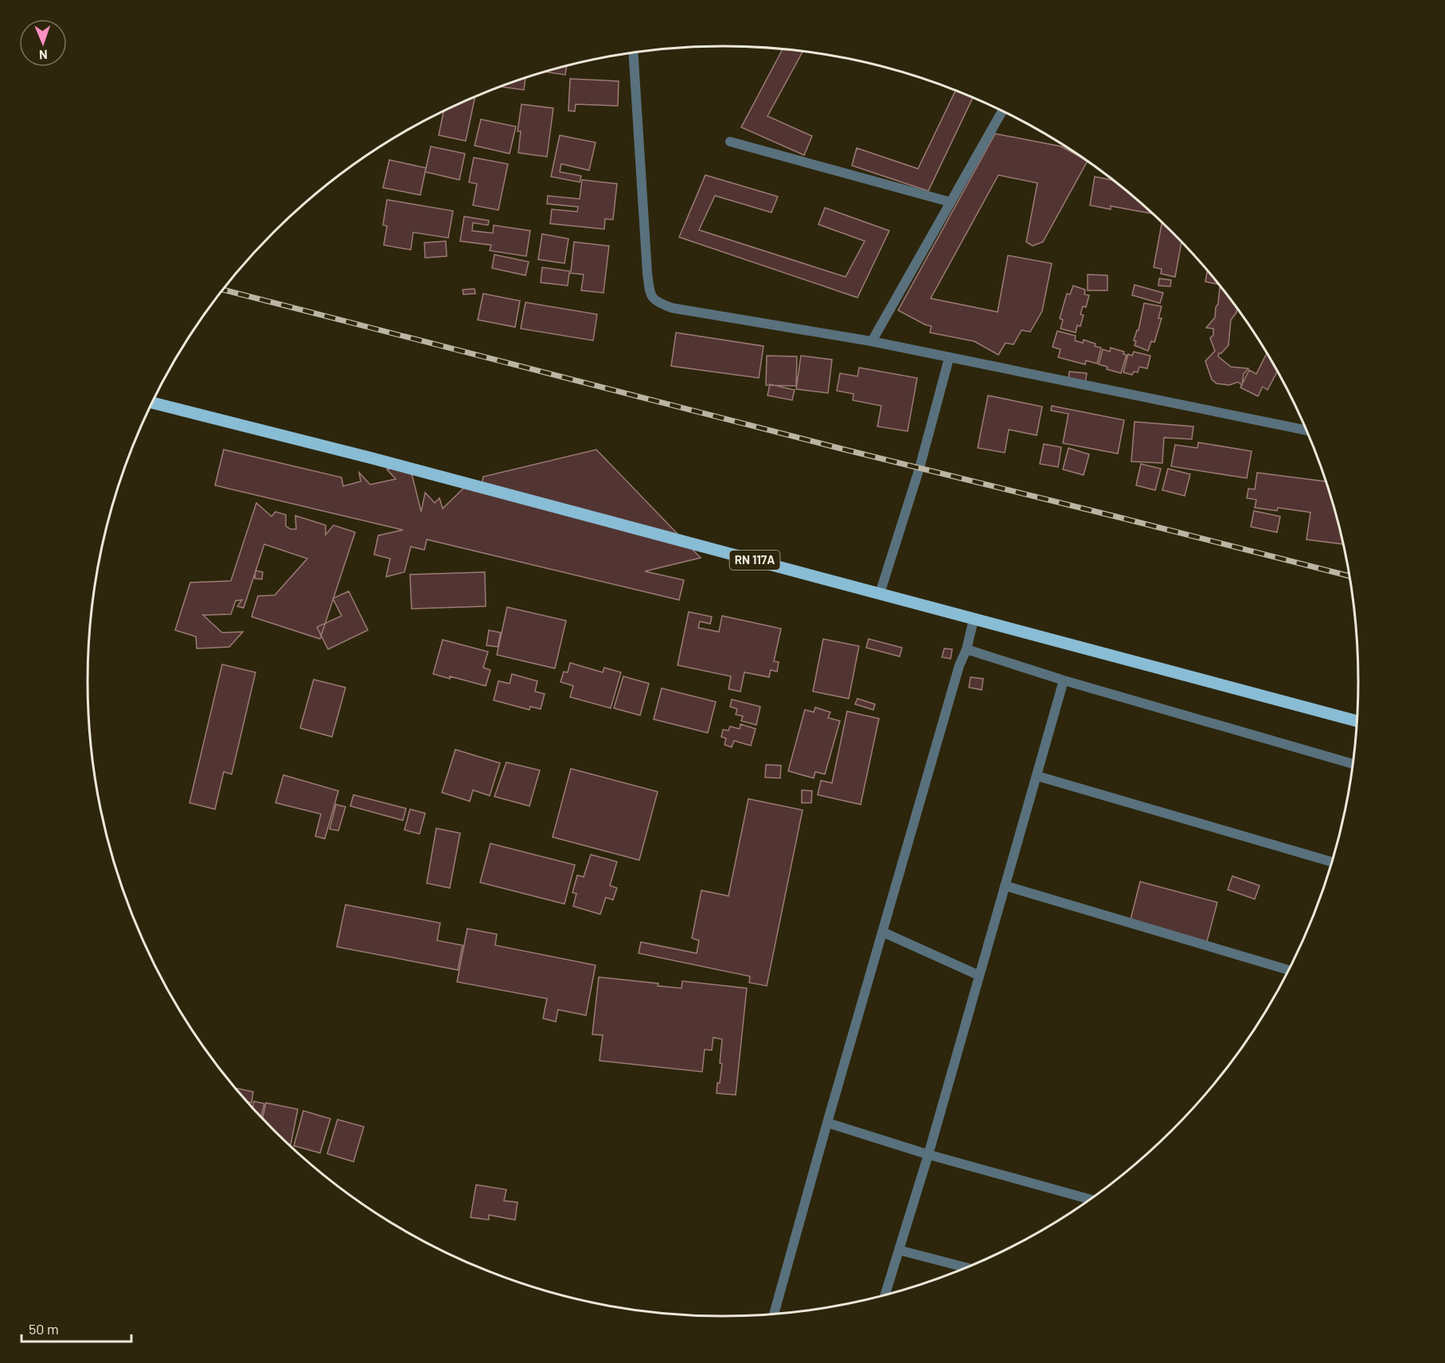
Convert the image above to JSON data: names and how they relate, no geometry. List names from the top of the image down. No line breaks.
{"streets":{"main road":["RN 117A"]},"scale_bar":"50 m","north":"bottom"}
